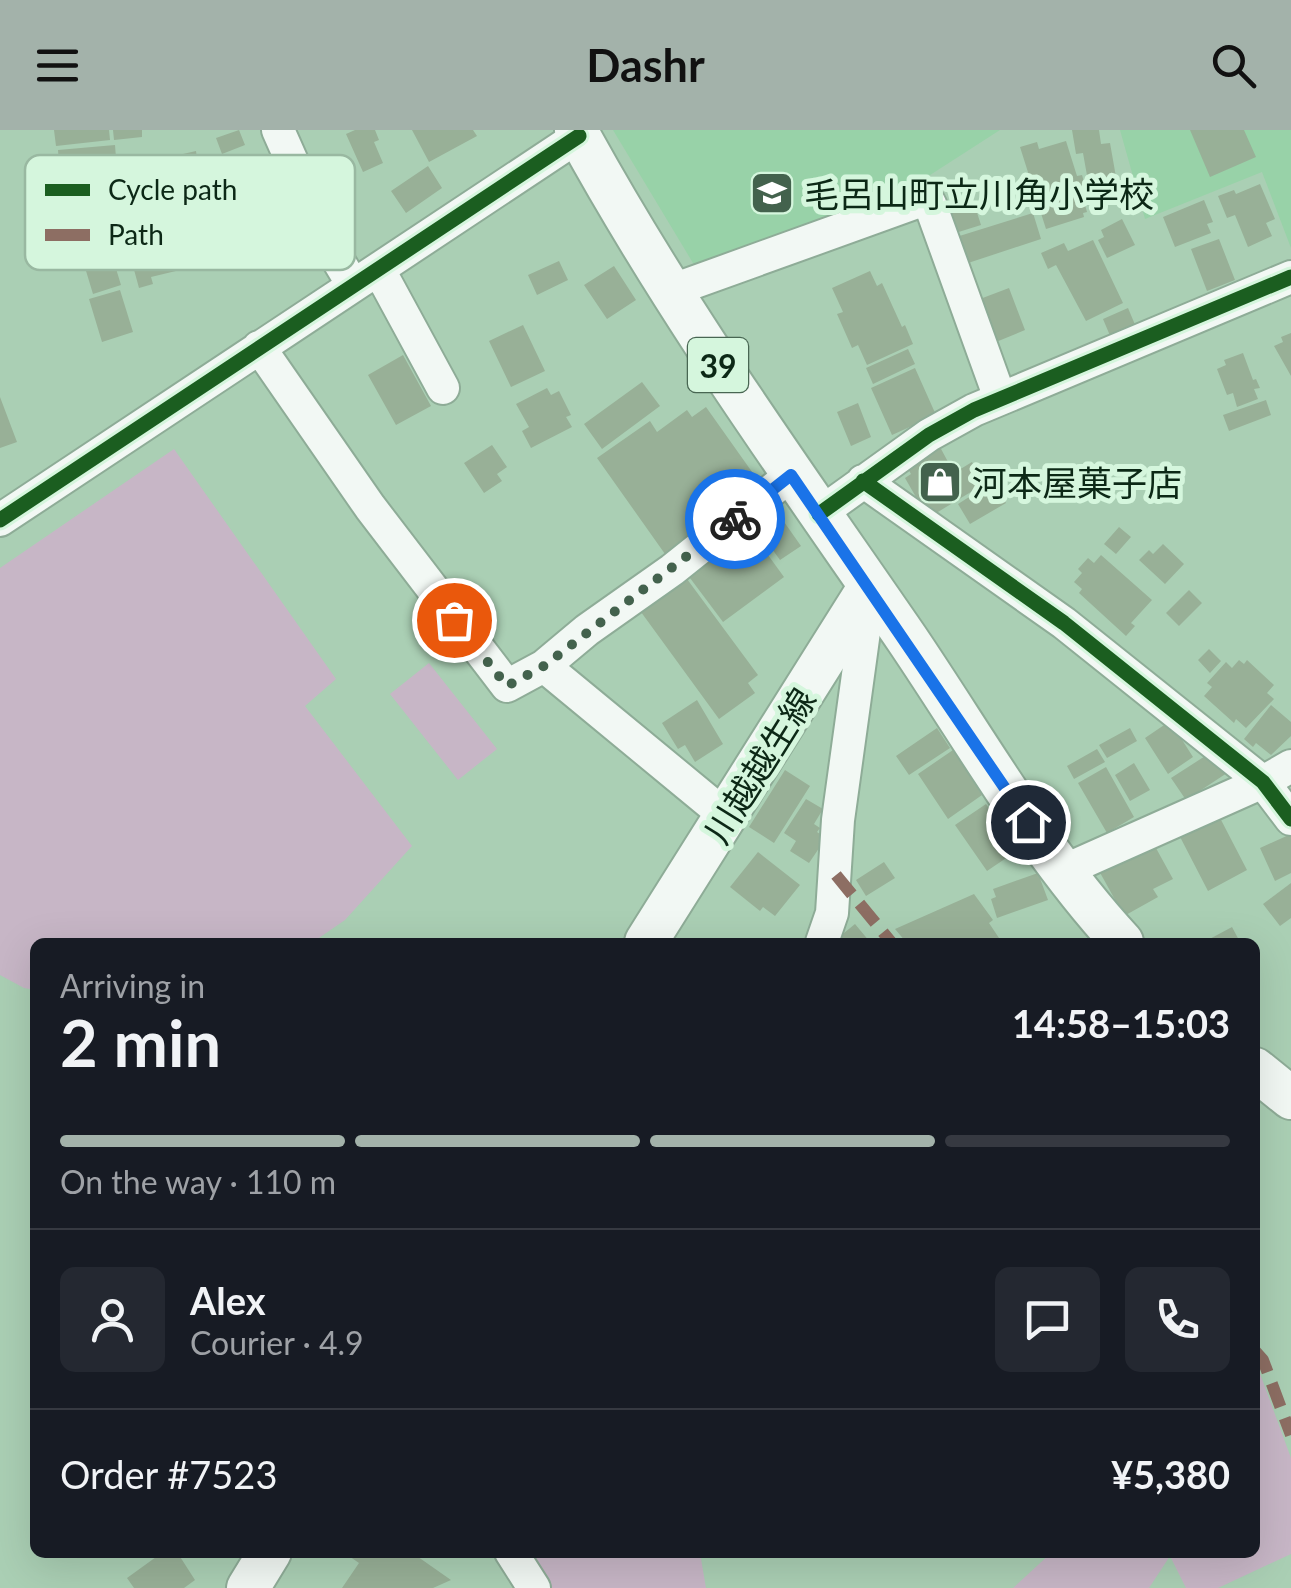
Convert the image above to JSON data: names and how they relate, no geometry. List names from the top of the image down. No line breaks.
{"streets":{"main road":["39","川越越生線"]},"crossings":[["39","川越越生線"]],"places":{"school or university":["毛呂山町立川角小学校"],"shop":["河本屋菓子店"]},"legend":["Cycle path","Path"],"page":{"header":"Dashr","heading":["2 min","Arriving in","14:58–15:03"],"panel":["Alex","Courier · 4.9","Order #7523","¥5,380"],"bar":"On the way · 110 m"}}
